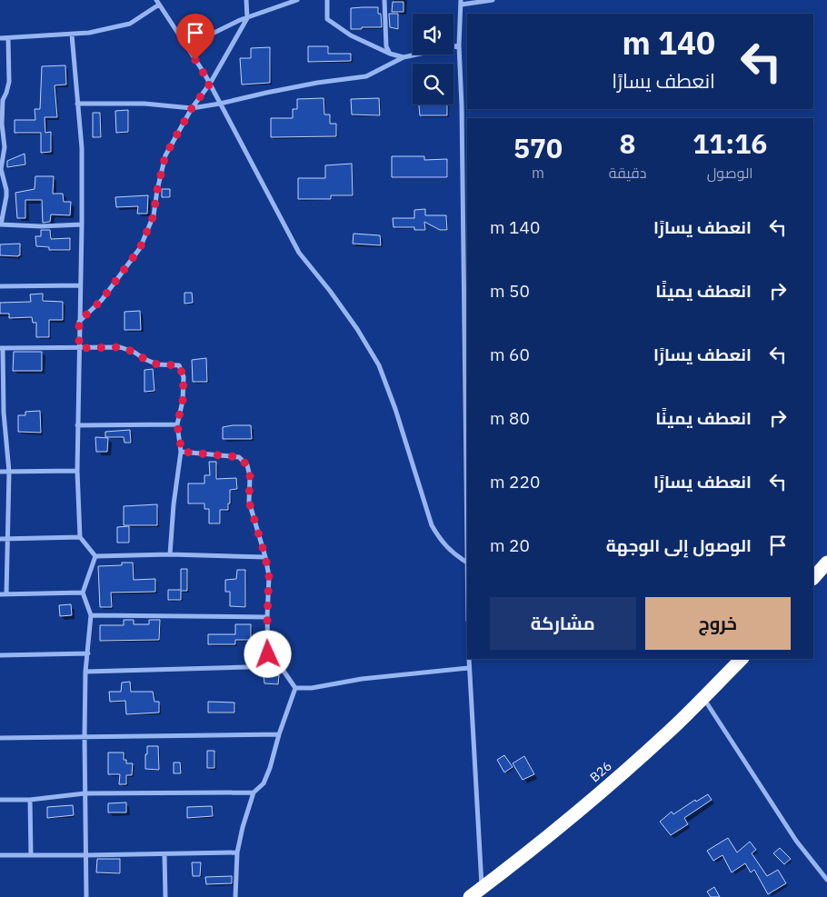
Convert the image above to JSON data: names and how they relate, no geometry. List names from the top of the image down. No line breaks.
{"streets":{"highway":["B26"]},"page":{"turn":["140 m","انعطف يسارًا"],"eta":["11:16","الوصول","8","دقيقة","570","m"],"list":[{"name":"انعطف يسارًا","value":"140 m"},{"name":"انعطف يمينًا","value":"50 m"},{"name":"انعطف يسارًا","value":"60 m"},{"name":"انعطف يمينًا","value":"80 m"},{"name":"انعطف يسارًا","value":"220 m"},{"name":"الوصول إلى الوجهة","value":"20 m"}],"buttons":["خروج","مشاركة"]}}
